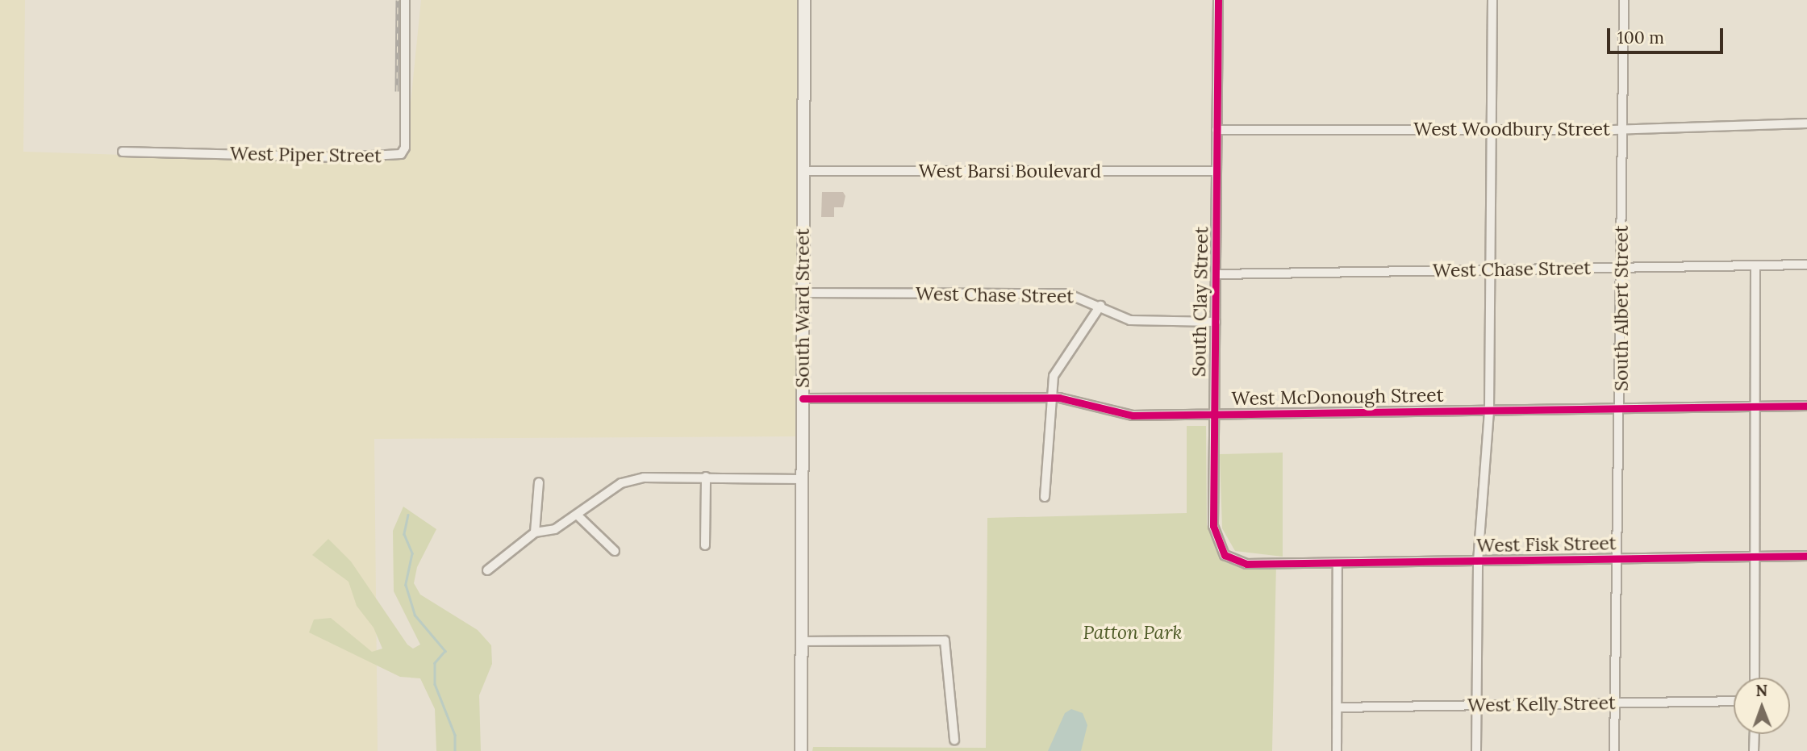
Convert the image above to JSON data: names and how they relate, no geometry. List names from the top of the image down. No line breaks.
{"streets":{"street":["West Woodbury Street","West Piper Street","West Barsi Boulevard","West Chase Street","South Clay Street","South Ward Street","South Albert Street","West McDonough Street","West Fisk Street","West Kelly Street"]},"crossings":[["West Woodbury Street","South Clay Street"],["West Woodbury Street","South Albert Street"],["West Barsi Boulevard","South Clay Street"],["West Barsi Boulevard","South Ward Street"],["West Chase Street","South Clay Street"],["West Chase Street","South Ward Street"],["West Chase Street","South Albert Street"],["South Clay Street","West McDonough Street"],["South Clay Street","West Fisk Street"],["South Ward Street","West McDonough Street"],["South Albert Street","West McDonough Street"],["South Albert Street","West Fisk Street"],["South Albert Street","West Kelly Street"]],"parks":["Patton Park"],"scale_bar":"100 m","north":"top"}
